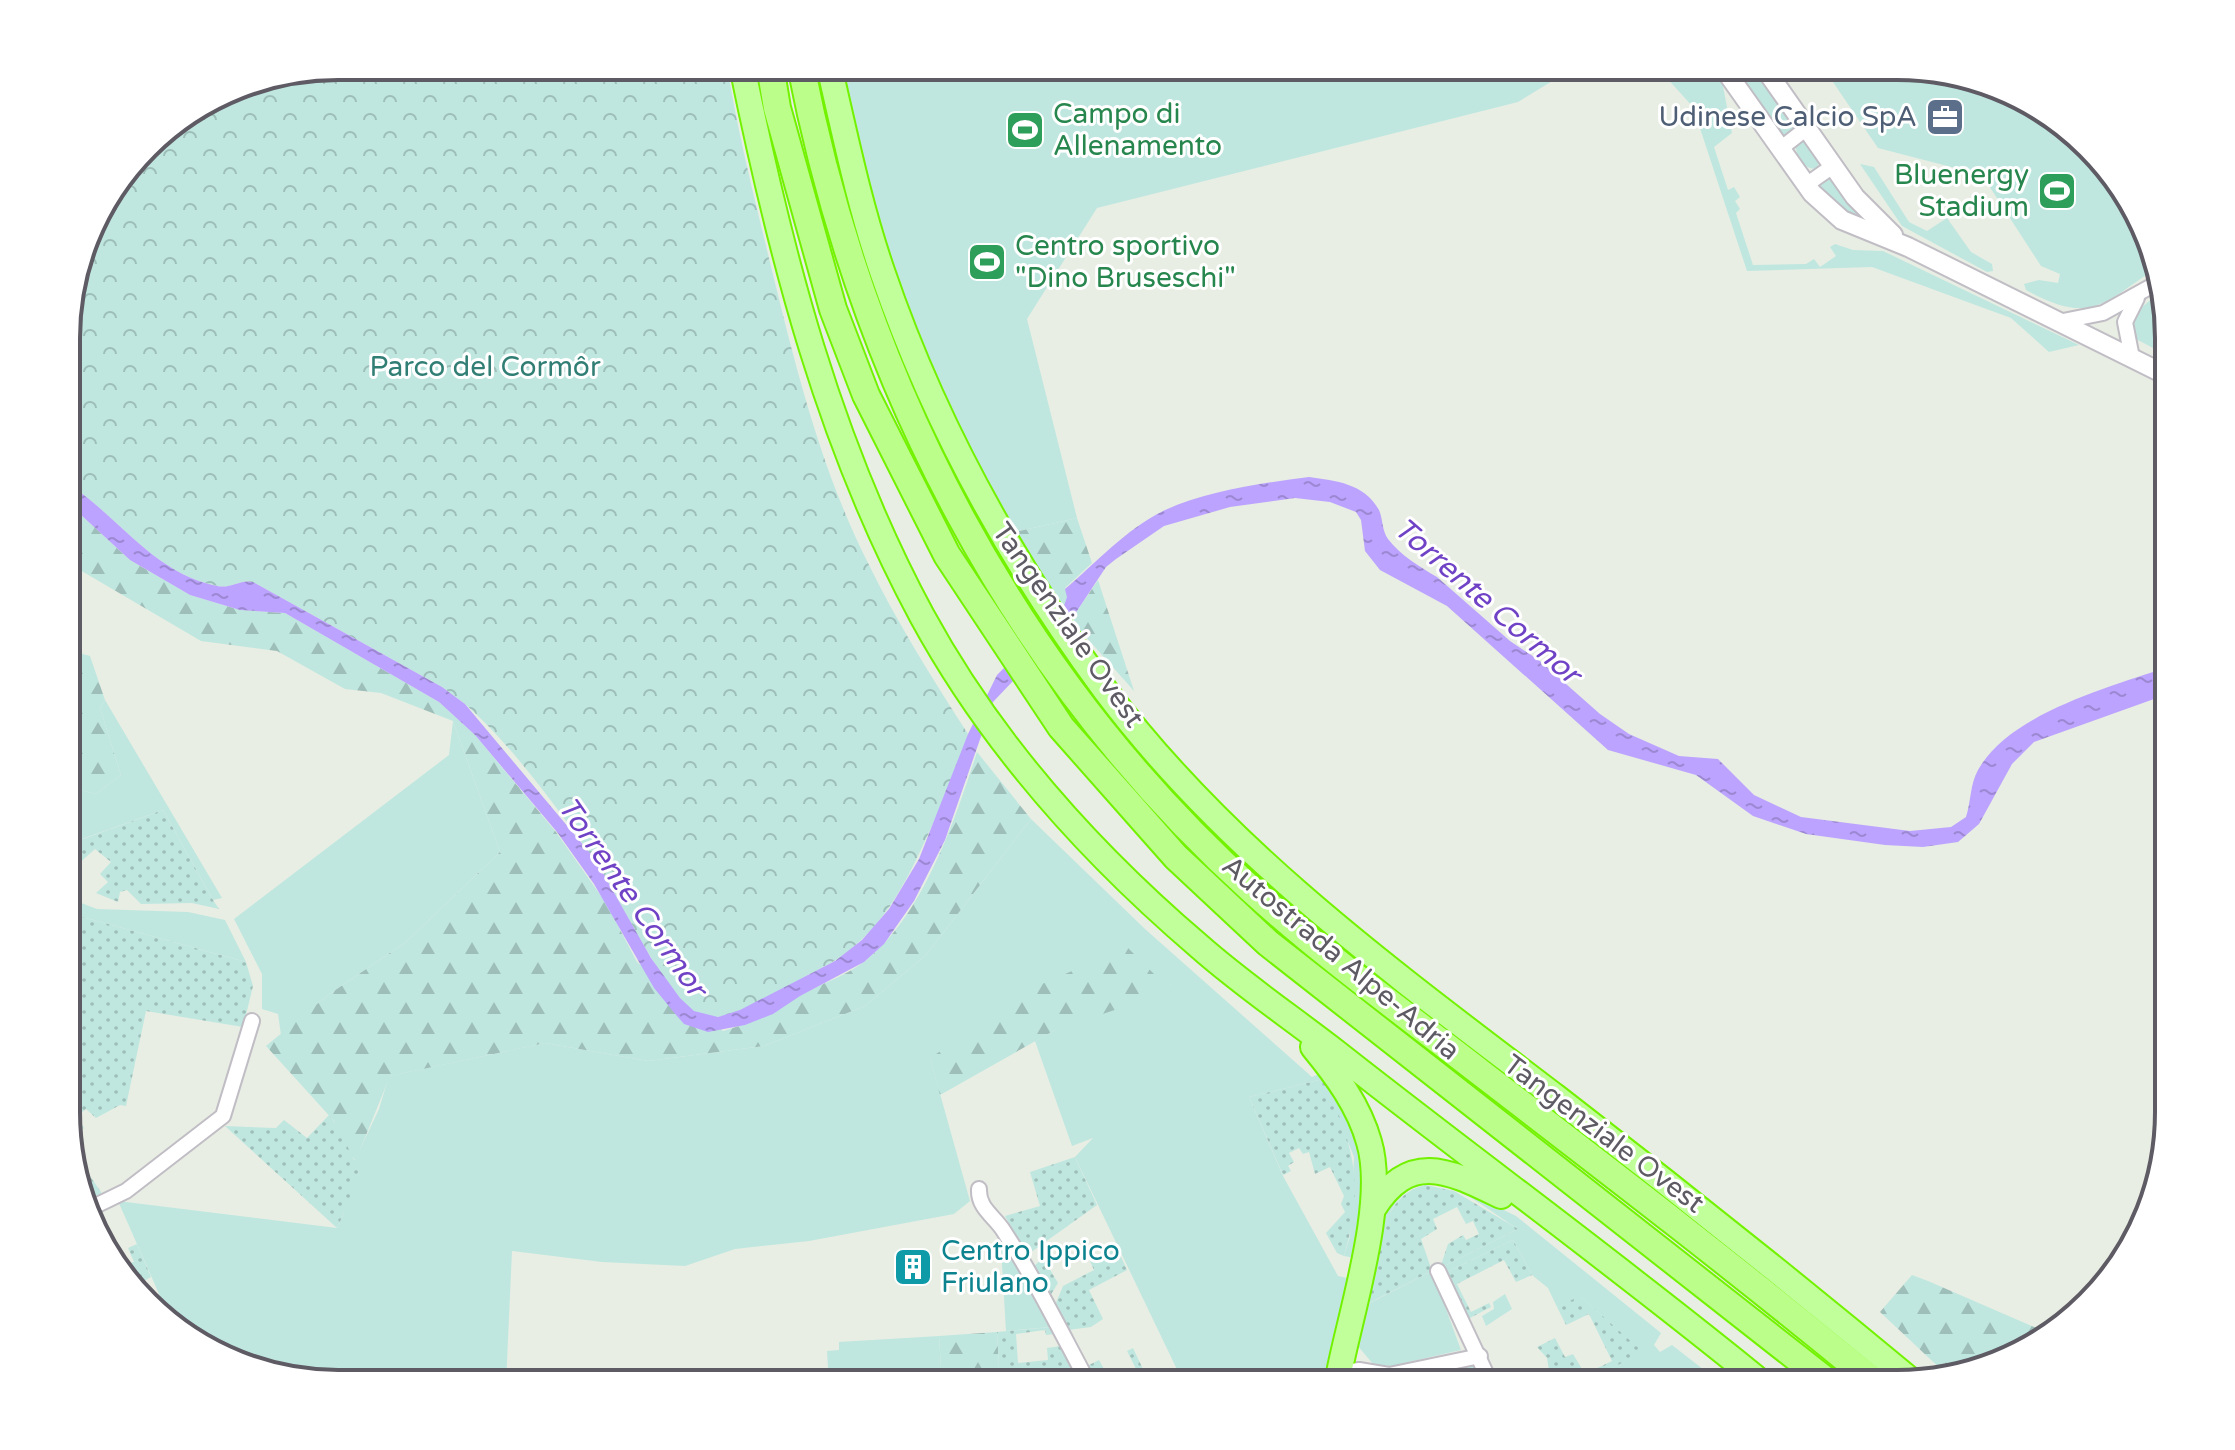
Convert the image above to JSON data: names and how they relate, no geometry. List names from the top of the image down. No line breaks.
{"streets":{"highway":["Tangenziale Ovest","Autostrada Alpe-Adria"]},"water":["Torrente Cormor"],"parks":["Parco del Cormôr"],"places":{"office":["Udinese Calcio SpA"],"sports":["Campo di Allenamento","Bluenergy Stadium","Centro sportivo \"Dino Bruseschi\""],"building":["Centro Ippico Friulano"]}}
